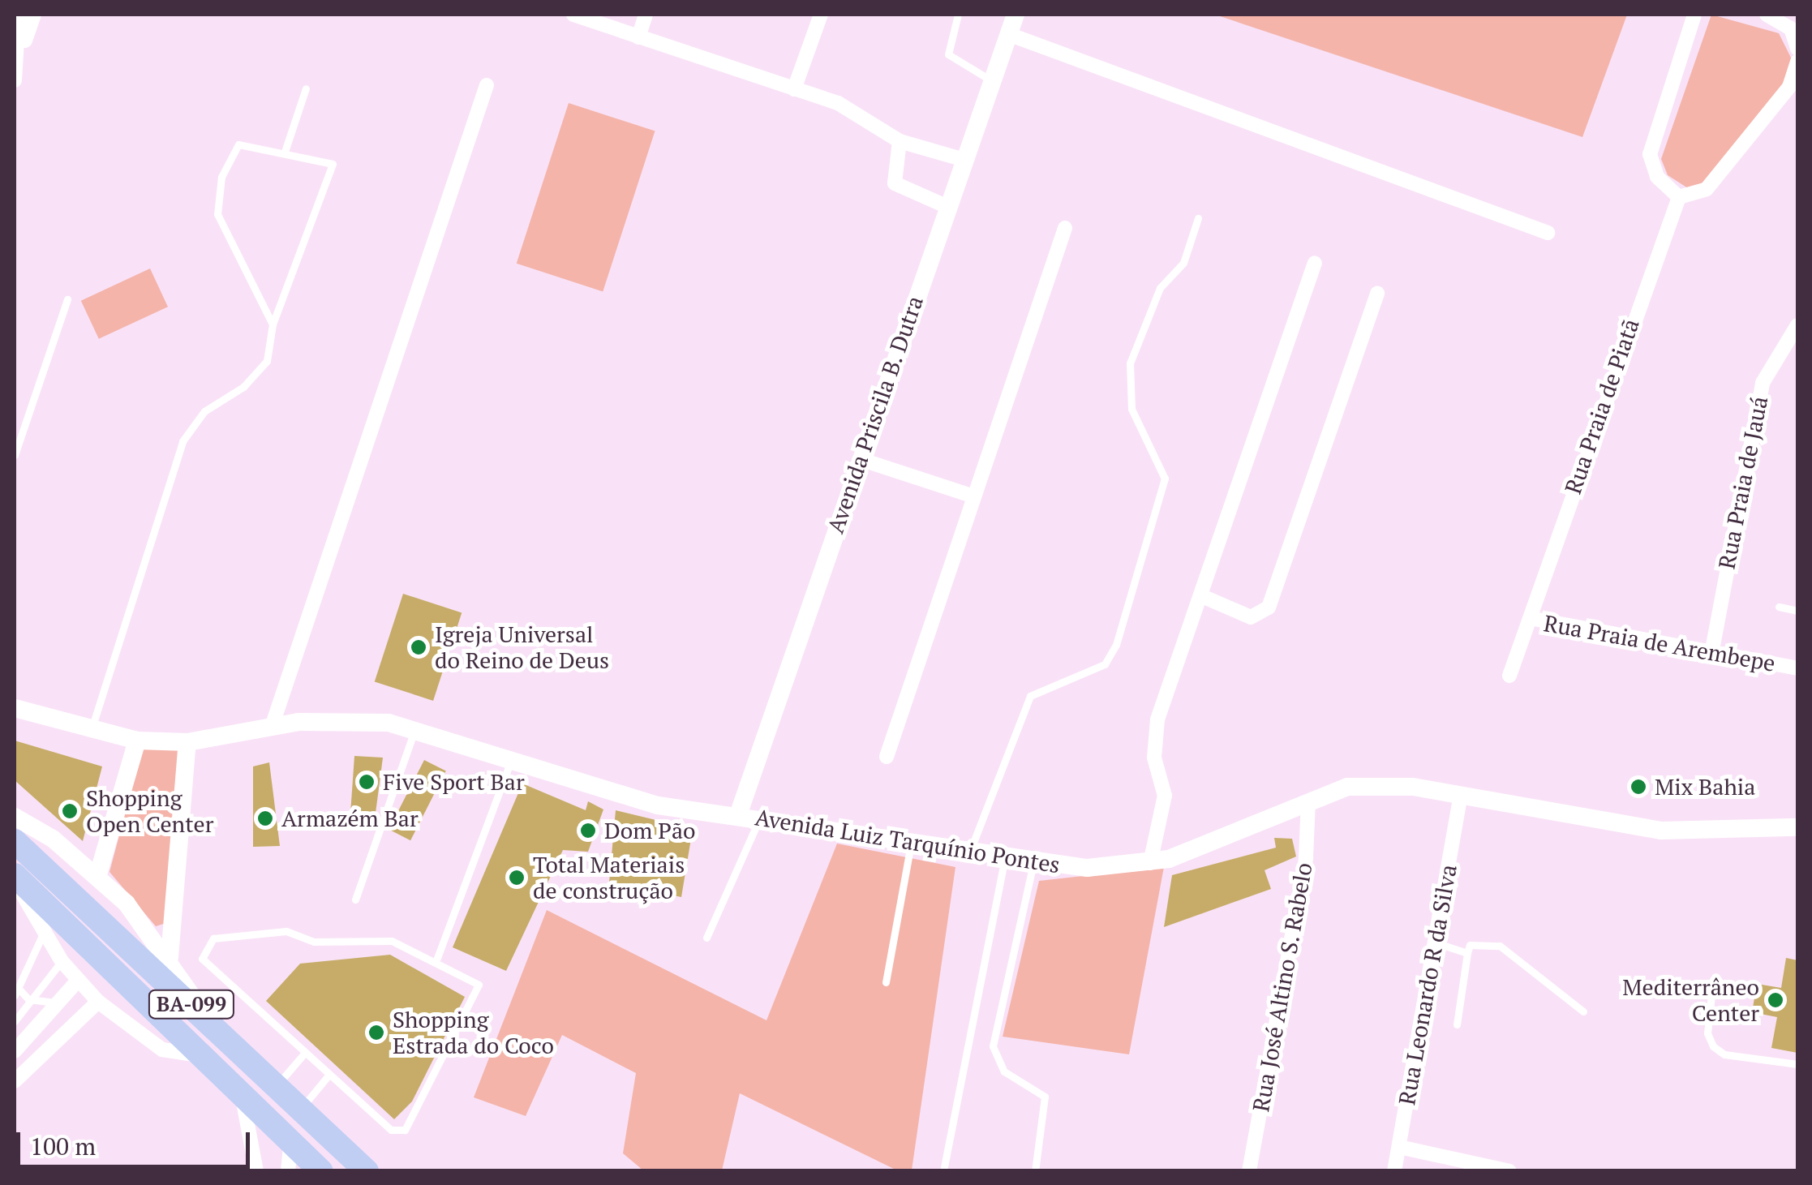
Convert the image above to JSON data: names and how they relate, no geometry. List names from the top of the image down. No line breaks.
{"streets":{"highway":["BA-099"],"street":["Rua Praia de Piatã","Avenida Priscila B. Dutra","Rua Praia de Jauá","Rua Praia de Arembepe","Avenida Luiz Tarquínio Pontes","Rua Leonardo R da Silva","Rua José Altino S. Rabelo"]},"crossings":[["Rua Praia de Piatã","Rua Praia de Arembepe"],["Avenida Priscila B. Dutra","Avenida Luiz Tarquínio Pontes"],["Rua Praia de Jauá","Rua Praia de Arembepe"],["Avenida Luiz Tarquínio Pontes","Rua Leonardo R da Silva"],["Avenida Luiz Tarquínio Pontes","Rua José Altino S. Rabelo"]],"places":["Igreja Universal do Reino de Deus","Five Sport Bar","Mix Bahia","Shopping Open Center","Armazém Bar","Dom Pão","Total Materiais de construção","Mediterrâneo Center","Shopping Estrada do Coco"],"scale_bar":"100 m"}
